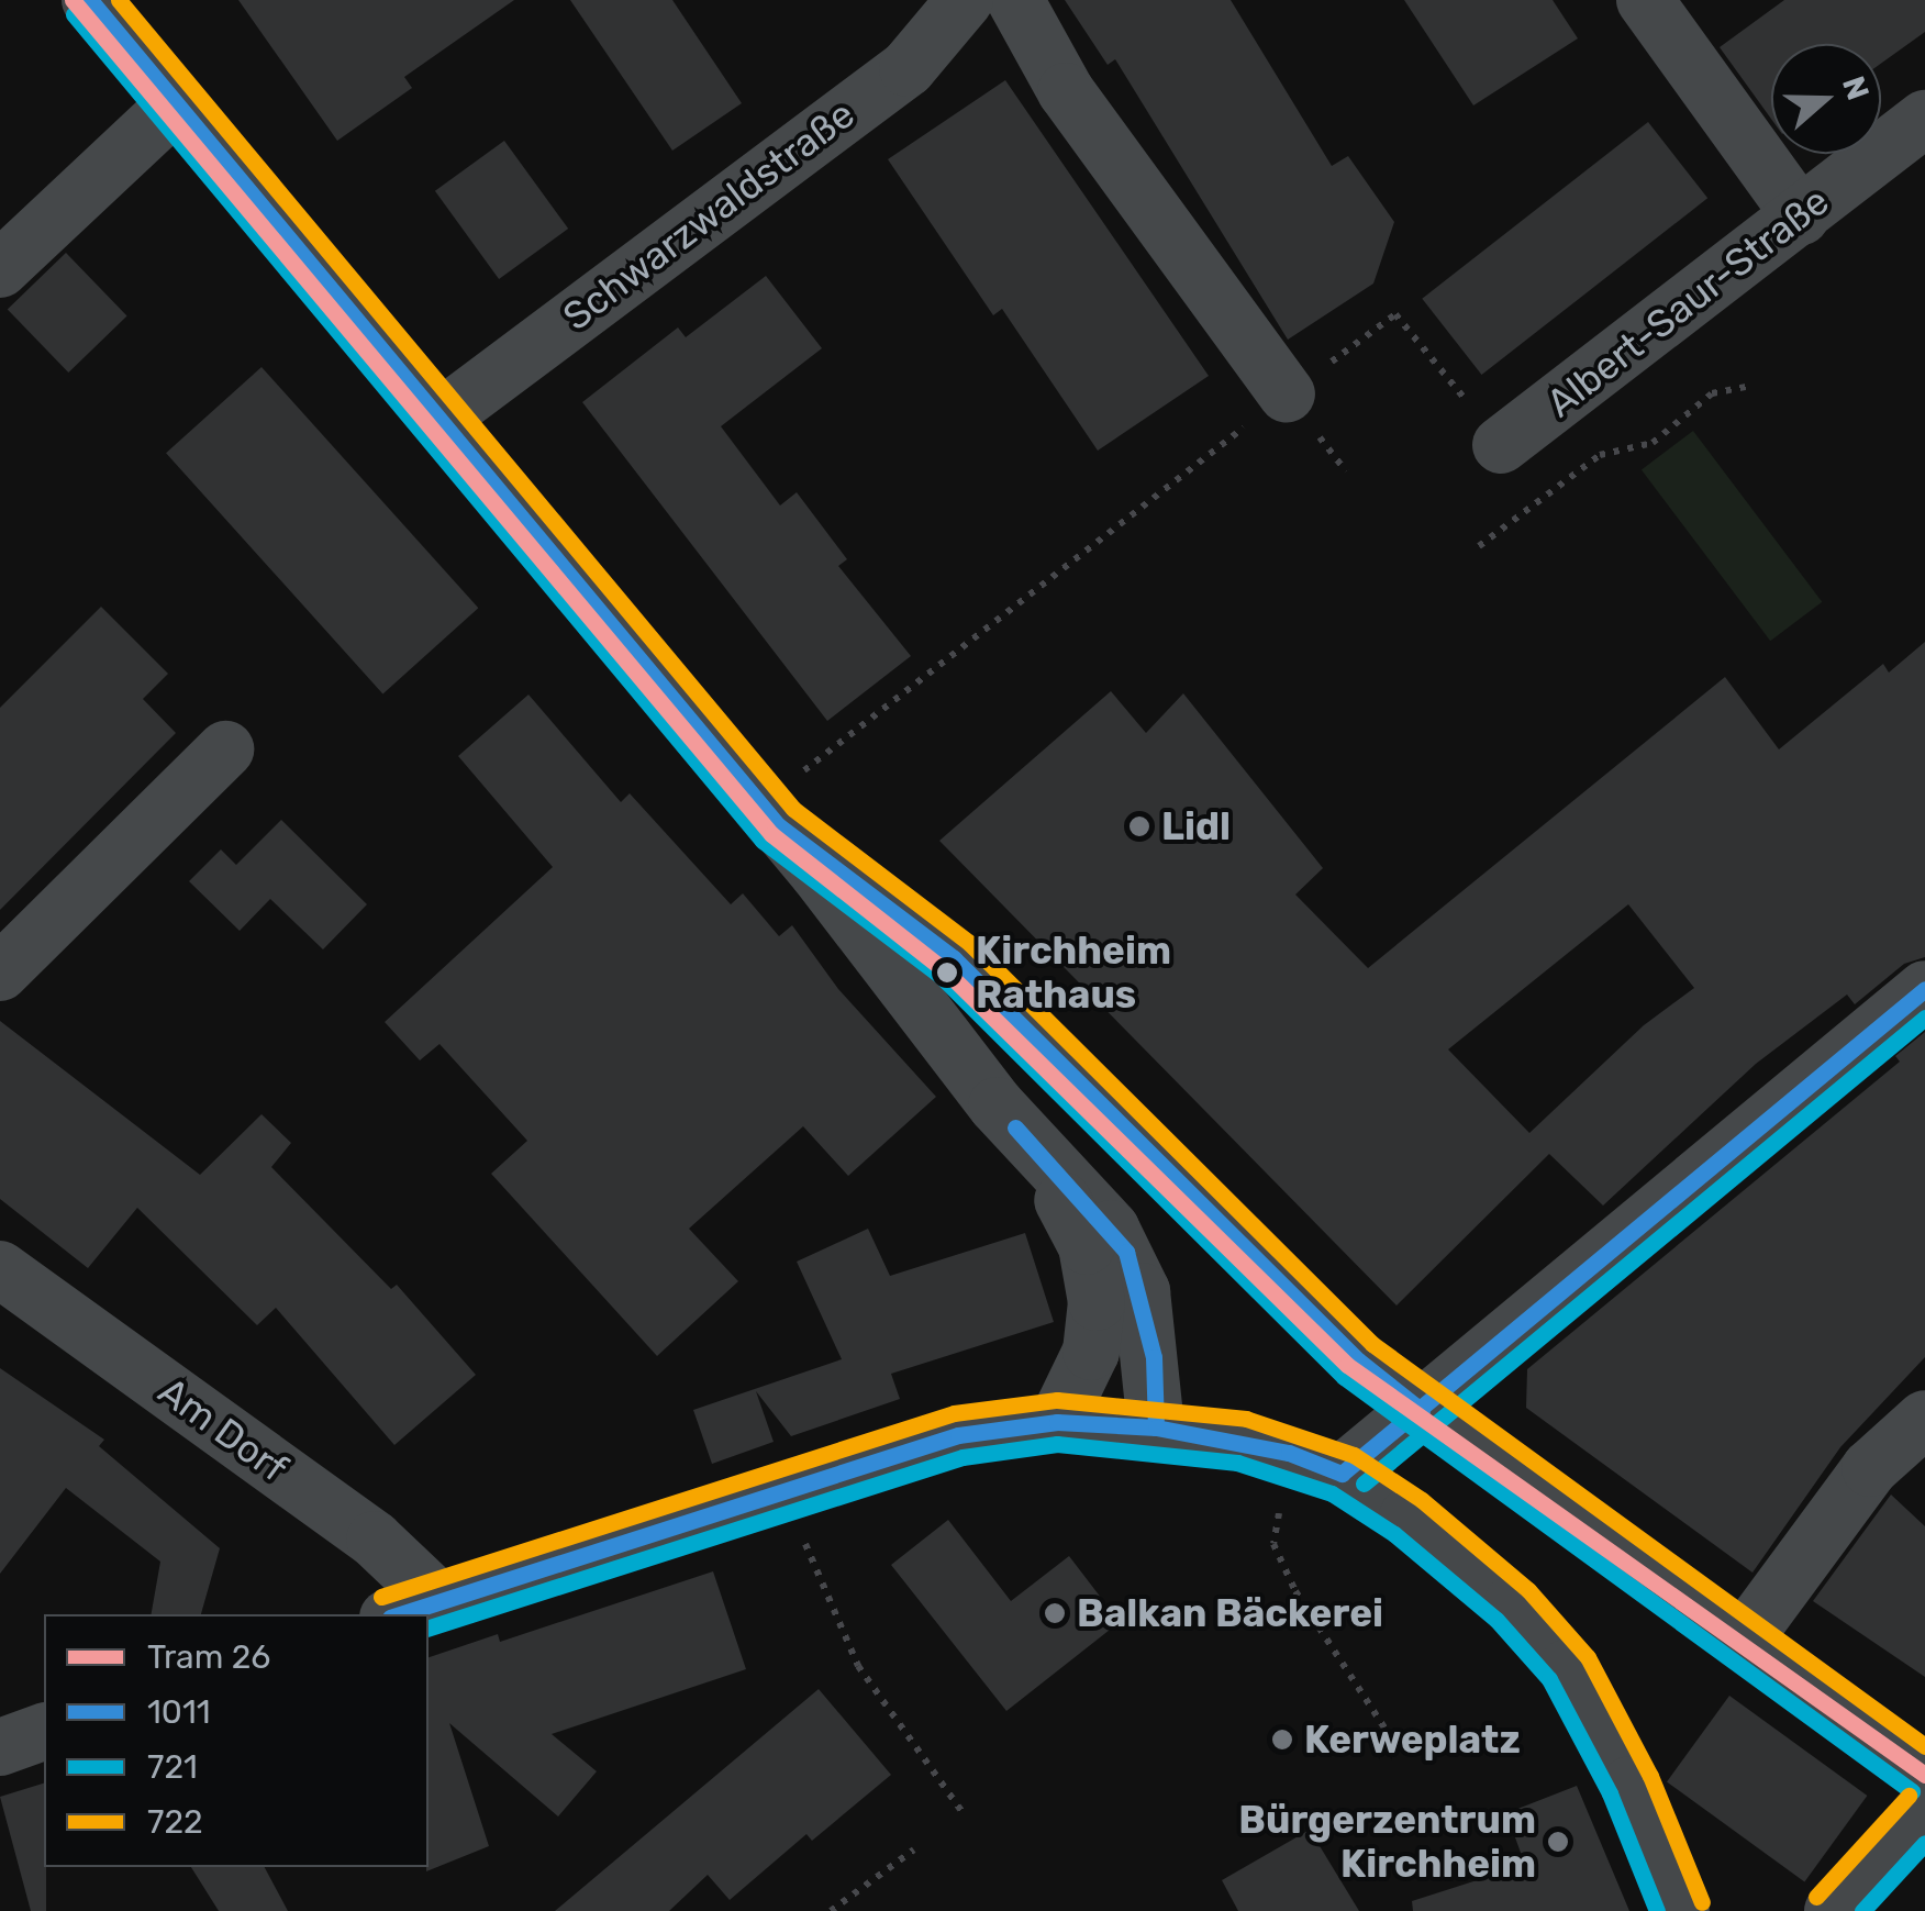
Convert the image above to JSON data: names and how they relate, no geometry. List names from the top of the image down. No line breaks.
{"streets":{"street":["Schwarzwaldstraße","Albert-Saur-Straße","Am Dorf"]},"places":["Lidl","Kirchheim Rathaus","Balkan Bäckerei","Kerweplatz","Bürgerzentrum Kirchheim"],"lines":["tram line 26","transit line 1011","transit line 722","transit line 721"],"legend":["Tram 26","1011","721","722"],"north":"right"}
